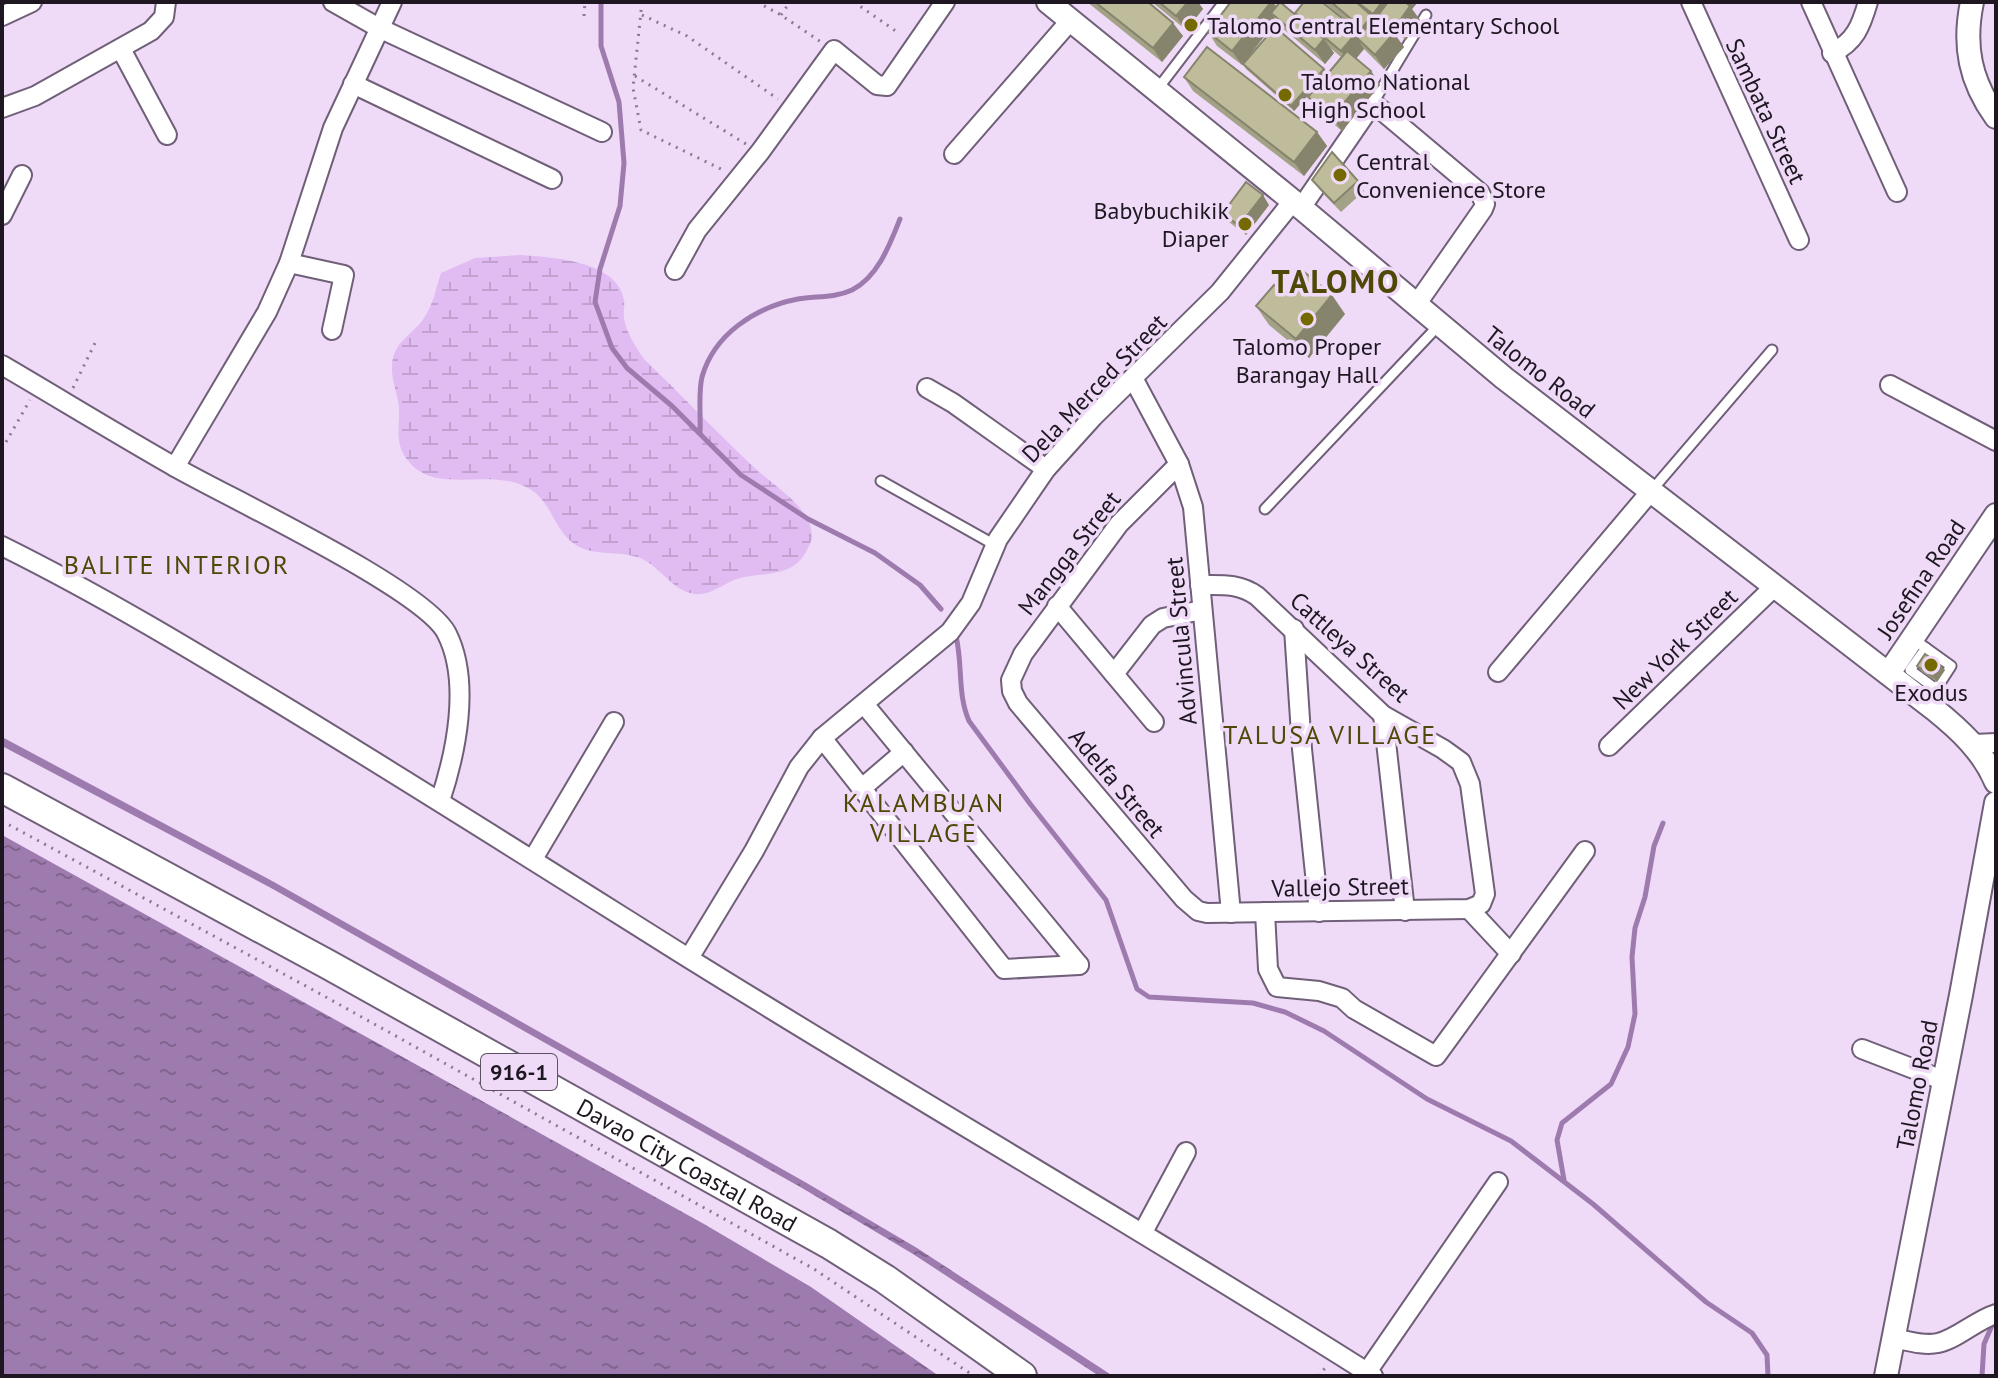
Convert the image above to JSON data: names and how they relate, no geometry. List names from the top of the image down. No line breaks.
{"streets":{"main road":["916-1","Davao City Coastal Road"],"street":["Sambata Street","Talomo Road","Dela Merced Street","Mangga Street","Josefina Road","Advincula Street","Cattleya Street","New York Street","Adelfa Street","Vallejo Street"]},"crossings":[["Talomo Road","Dela Merced Street"],["Talomo Road","Josefina Road"],["Talomo Road","New York Street"],["Dela Merced Street","Advincula Street"],["Mangga Street","Advincula Street"],["Mangga Street","Adelfa Street"],["Advincula Street","Cattleya Street"],["Advincula Street","Vallejo Street"],["Cattleya Street","Vallejo Street"],["Adelfa Street","Vallejo Street"]],"districts":["TALOMO","BALITE INTERIOR","TALUSA VILLAGE","KALAMBUAN VILLAGE"],"places":["Talomo Central Elementary School","Talomo National High School","Central Convenience Store","Babybuchikik Diaper","Talomo Proper Barangay Hall","Exodus"]}
